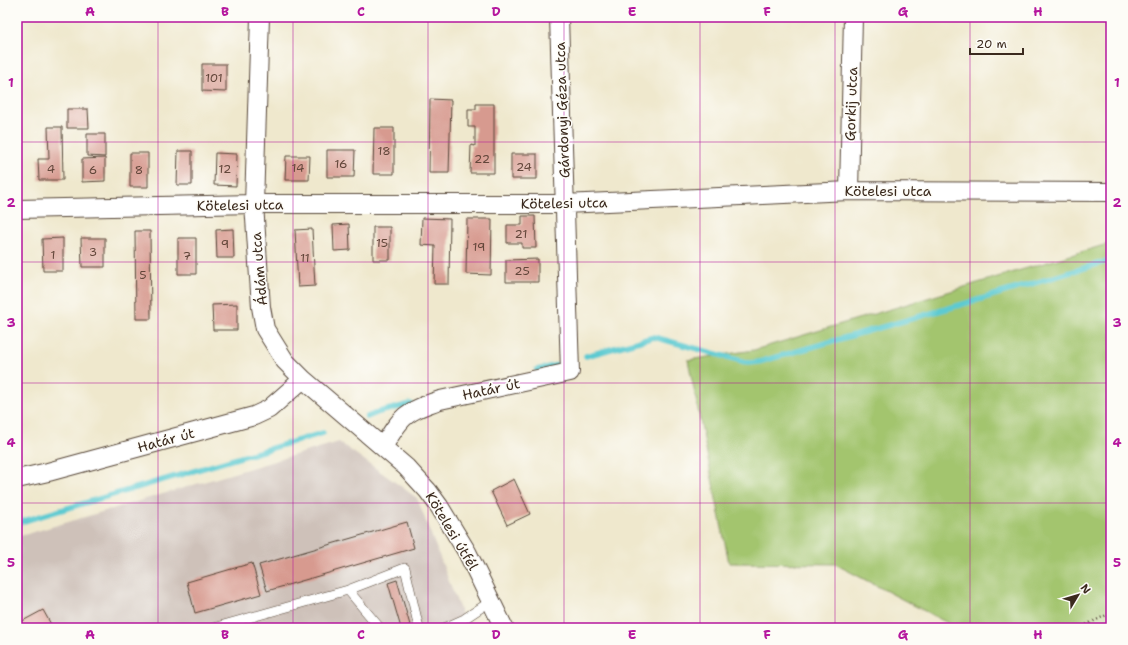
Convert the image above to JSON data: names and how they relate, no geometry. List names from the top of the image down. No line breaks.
{"streets":{"street":["Gorkij utca","Gárdonyi Géza utca","Kötelesi utca","Ádám utca","Határ út","Kötelesi útfél"]},"crossings":[["Gorkij utca","Kötelesi utca"],["Gárdonyi Géza utca","Kötelesi utca"],["Gárdonyi Géza utca","Határ út"],["Kötelesi utca","Ádám utca"],["Ádám utca","Határ út"],["Ádám utca","Kötelesi útfél"],["Határ út","Kötelesi útfél"]],"house_numbers":["101","18","22","16","24","14","4","12","6","8","21","15","9","19","3","1","7","11","25","5"],"scale_bar":"20 m","north":"top right","grid":{"columns":["A","B","C","D","E","F","G","H"],"rows":["1","2","3","4","5"]}}
